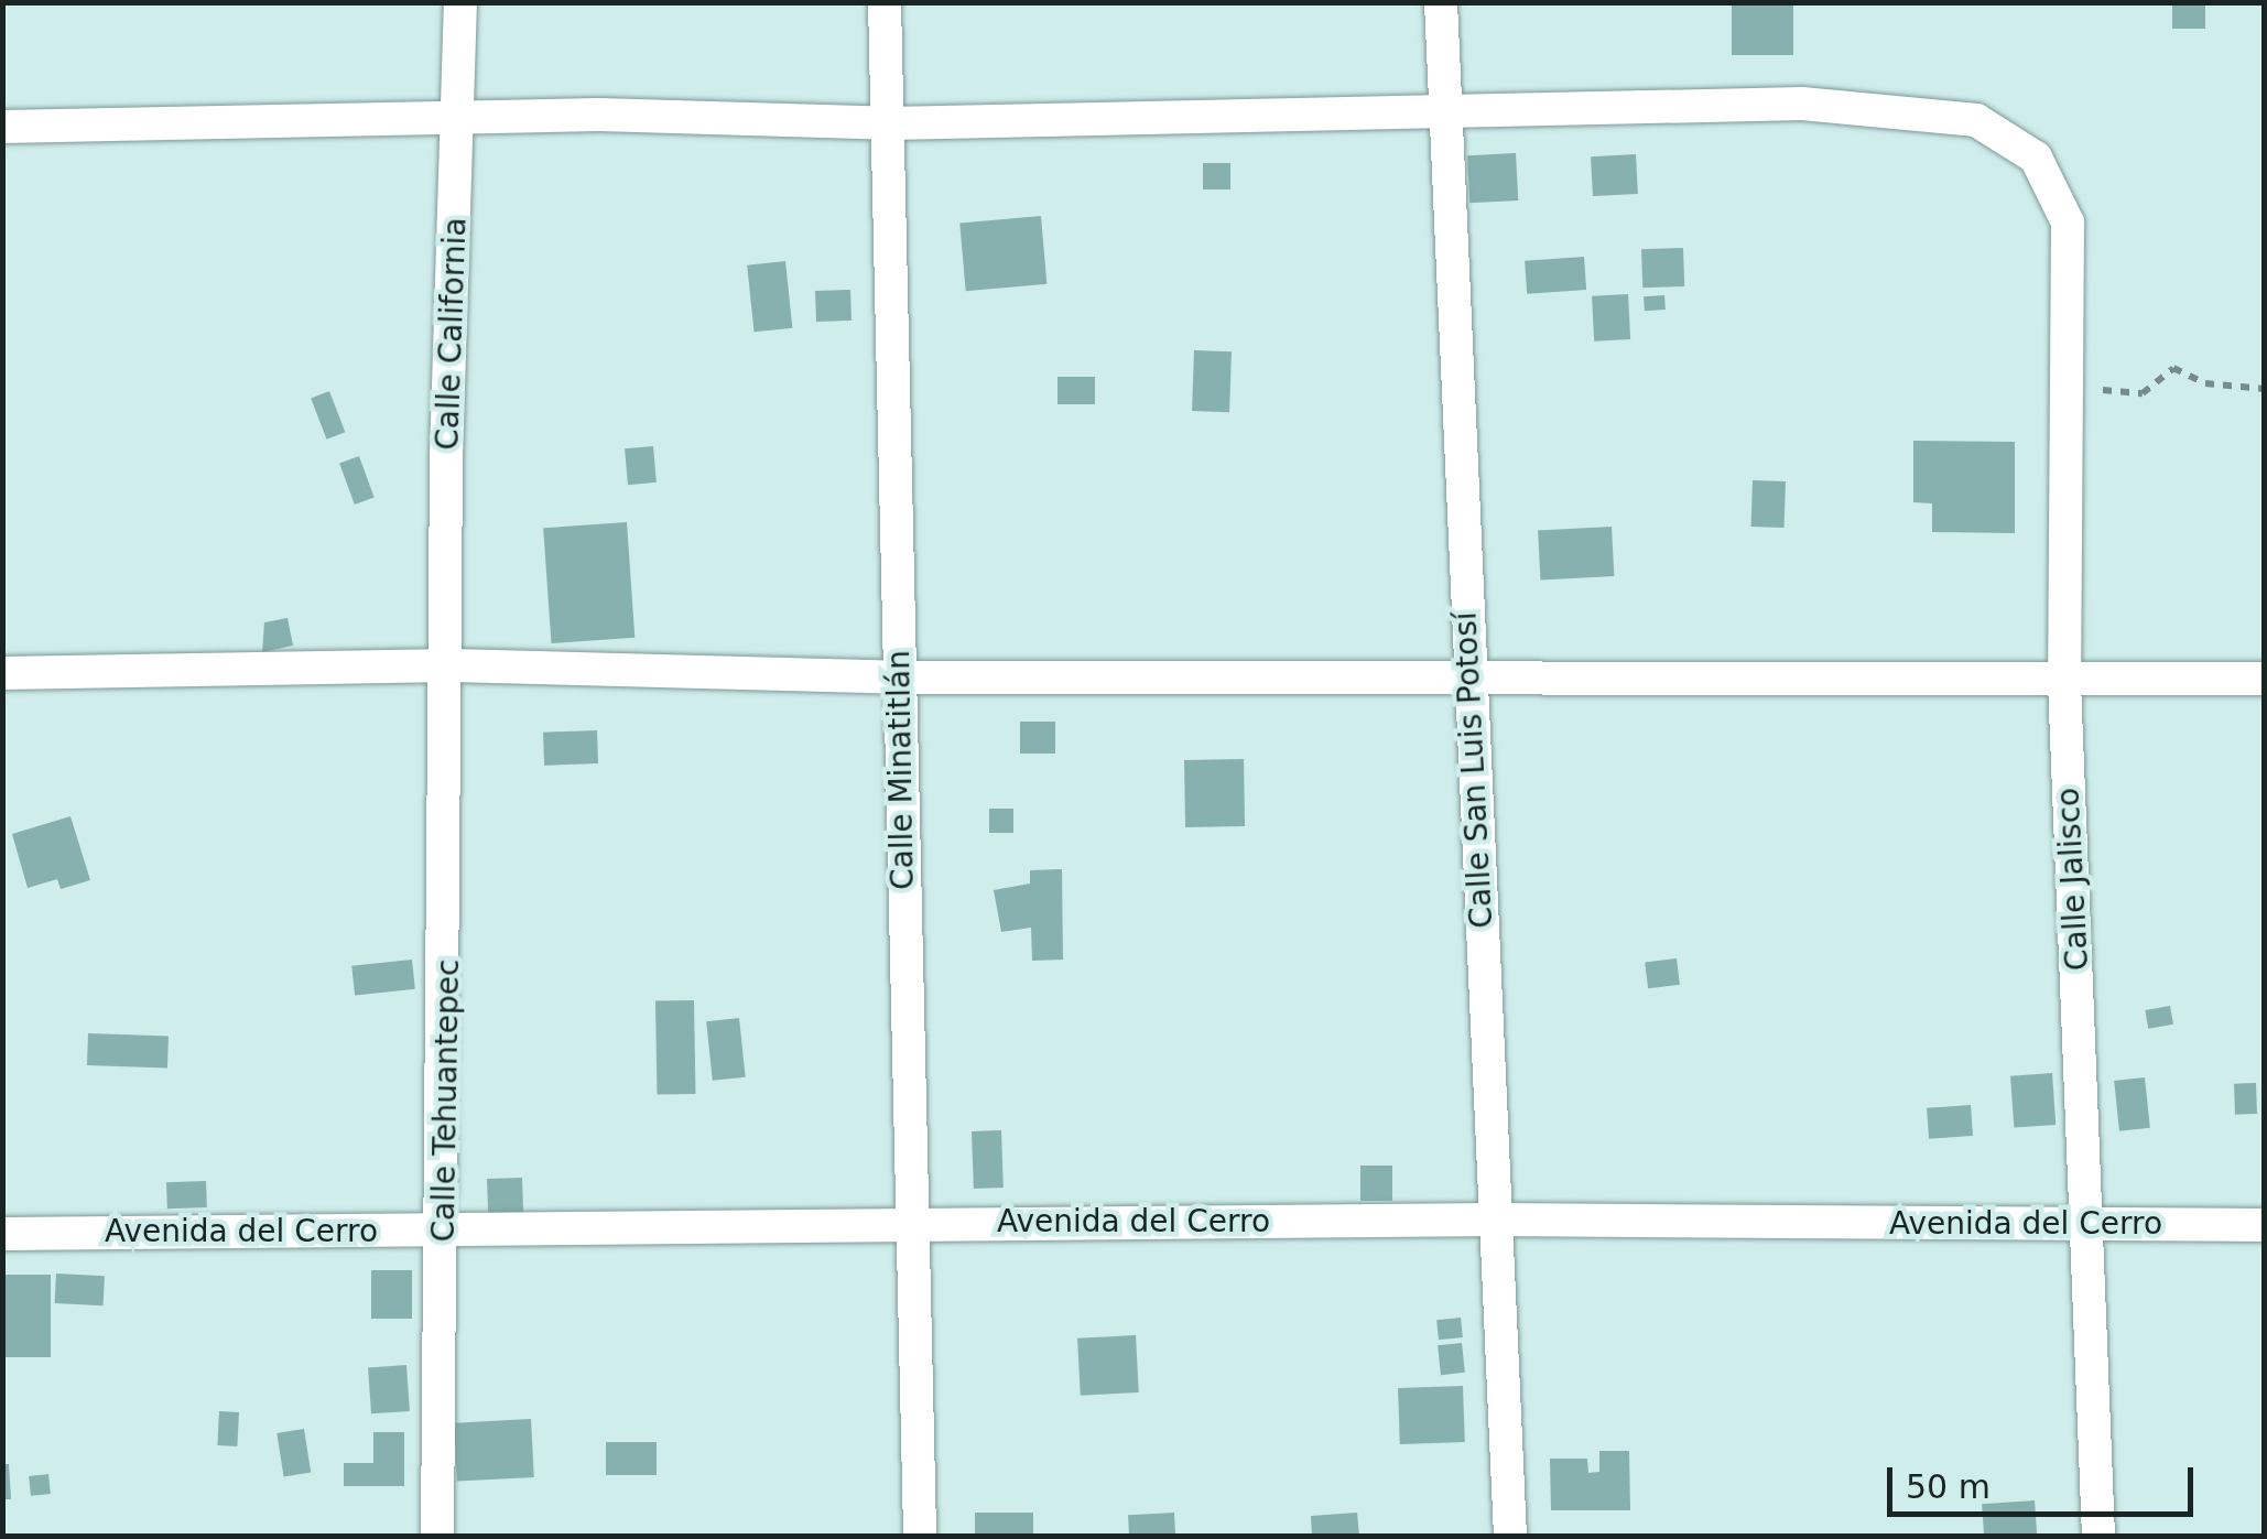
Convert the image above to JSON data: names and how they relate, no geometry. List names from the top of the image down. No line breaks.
{"streets":{"street":["Calle California","Calle Minatitlán","Calle San Luis Potosí","Calle Jalisco","Calle Tehuantepec","Avenida del Cerro"]},"crossings":[["Calle California","Calle Tehuantepec"],["Calle Minatitlán","Avenida del Cerro"],["Calle San Luis Potosí","Calle Jalisco"],["Calle San Luis Potosí","Avenida del Cerro"],["Calle Jalisco","Avenida del Cerro"],["Calle Tehuantepec","Avenida del Cerro"]],"scale_bar":"50 m"}
